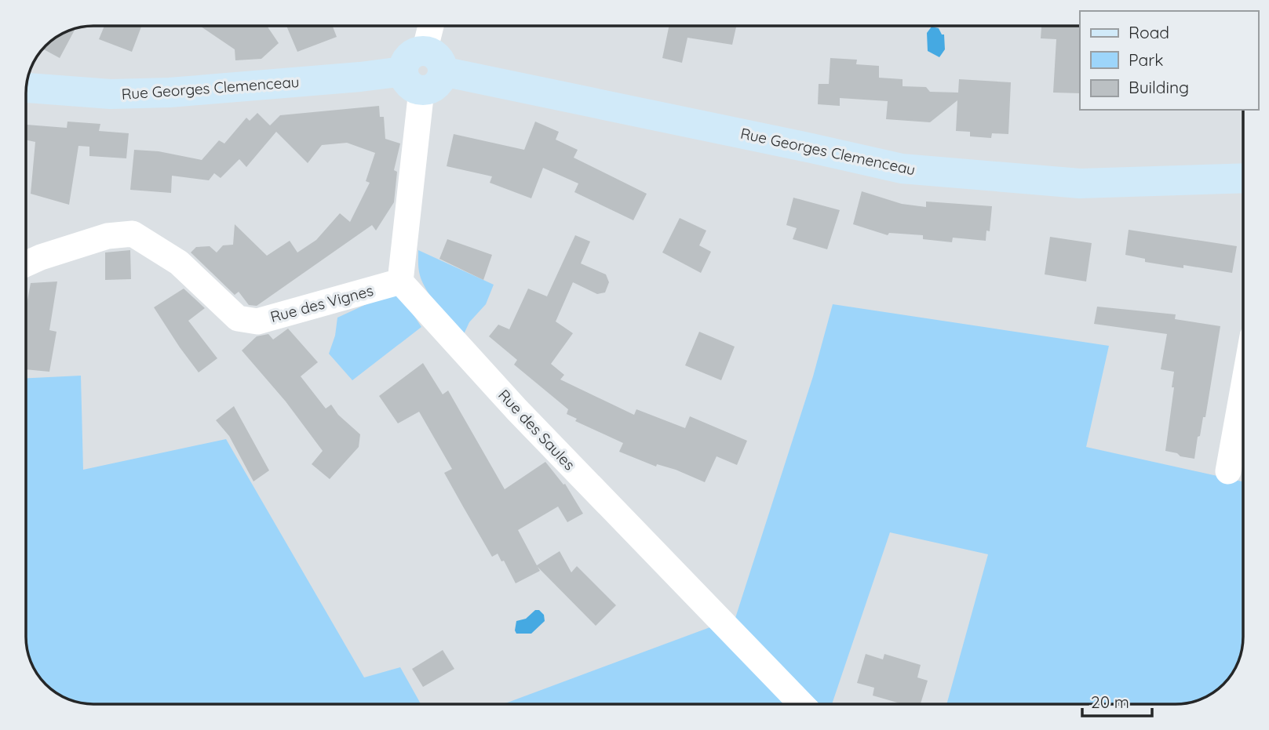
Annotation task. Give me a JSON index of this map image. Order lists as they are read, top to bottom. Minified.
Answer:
{"streets":{"street":["Rue Georges Clemenceau","Rue des Vignes","Rue des Saules"]},"crossings":[["Rue des Vignes","Rue des Saules"]],"legend":["Road","Park","Building"],"scale_bar":"20 m"}
